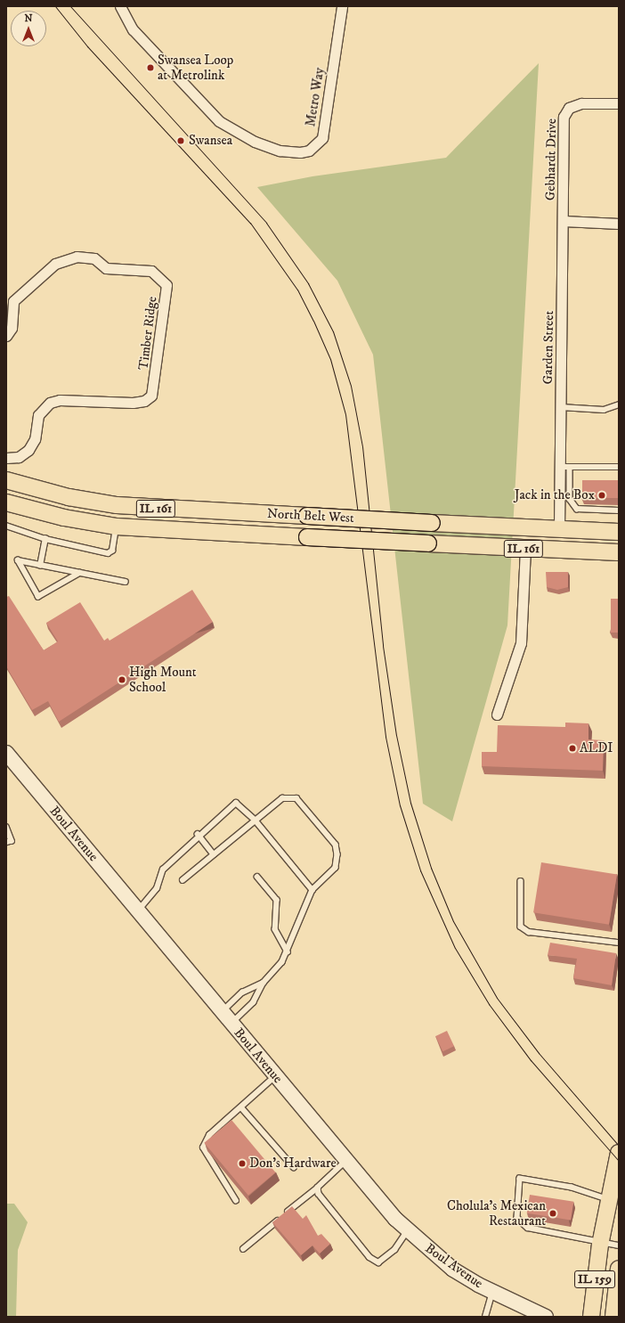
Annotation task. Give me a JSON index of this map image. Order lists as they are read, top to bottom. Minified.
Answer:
{"streets":{"main road":["IL 161","North Belt West","IL 159"],"street":["Metro Way","Gebhardt Drive","Timber Ridge","Garden Street","Boul Avenue"]},"crossings":[["Gebhardt Drive","Garden Street"],["Garden Street","North Belt West"]],"places":["Swansea Loop at Metrolink","Swansea","Jack in the Box","High Mount School","ALDI","Don's Hardware","Cholula's Mexican Restaurant"],"north":"top"}
